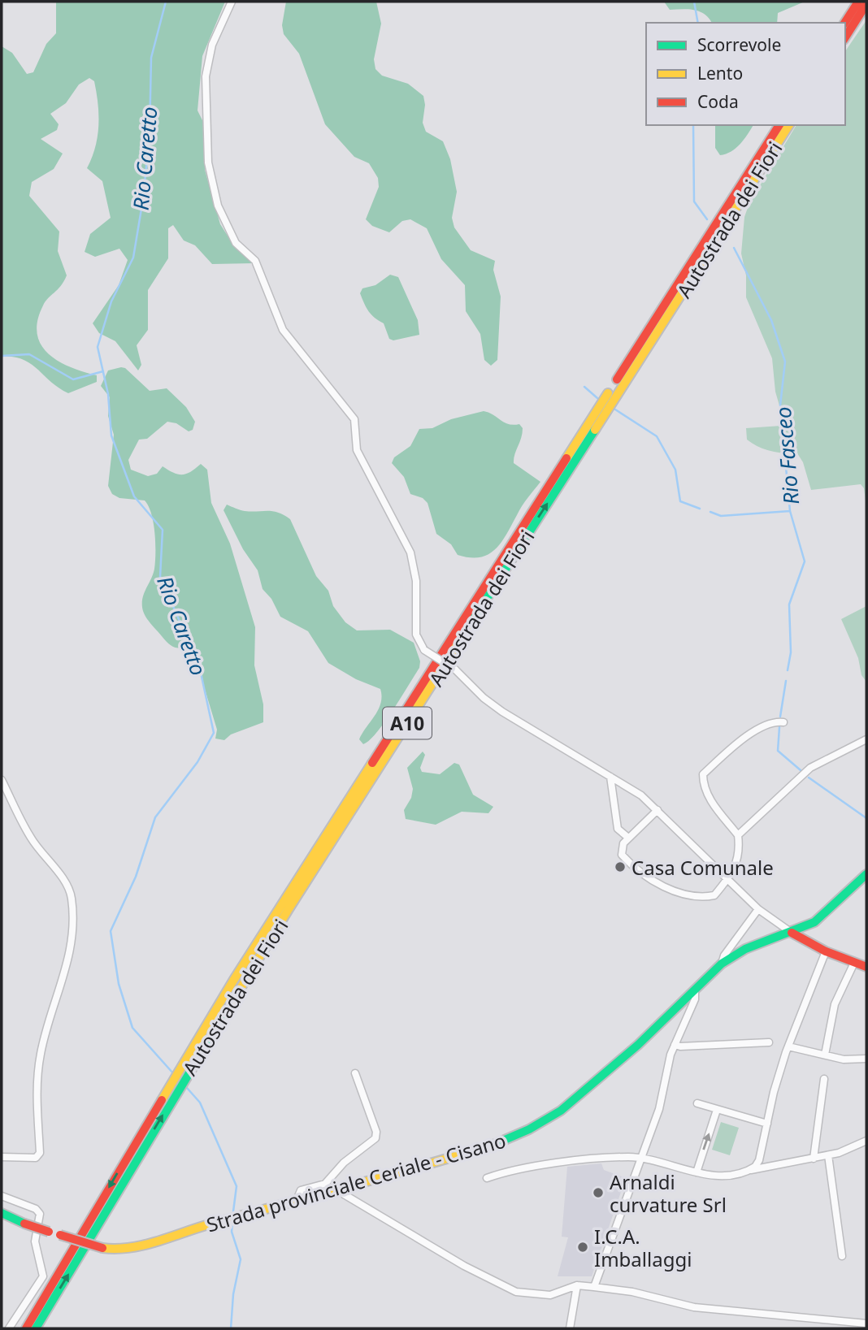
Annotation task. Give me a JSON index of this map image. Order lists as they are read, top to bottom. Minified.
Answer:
{"streets":{"main road":["Autostrada dei Fiori","A10","Strada provinciale Ceriale - Cisano"]},"water":["Rio Caretto","Rio Fasceo"],"places":["Casa Comunale","Arnaldi curvature Srl","I.C.A. Imballaggi"],"legend":["Scorrevole","Lento","Coda"]}
